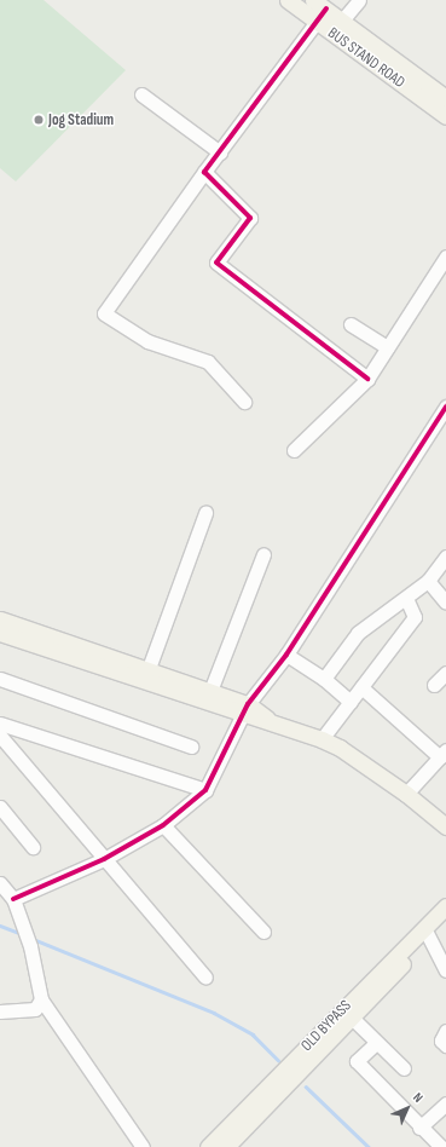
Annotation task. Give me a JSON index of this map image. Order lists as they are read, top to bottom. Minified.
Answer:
{"streets":{"main road":["BUS STAND ROAD","OLD BYPASS"]},"places":["Jog Stadium"],"north":"top right"}
